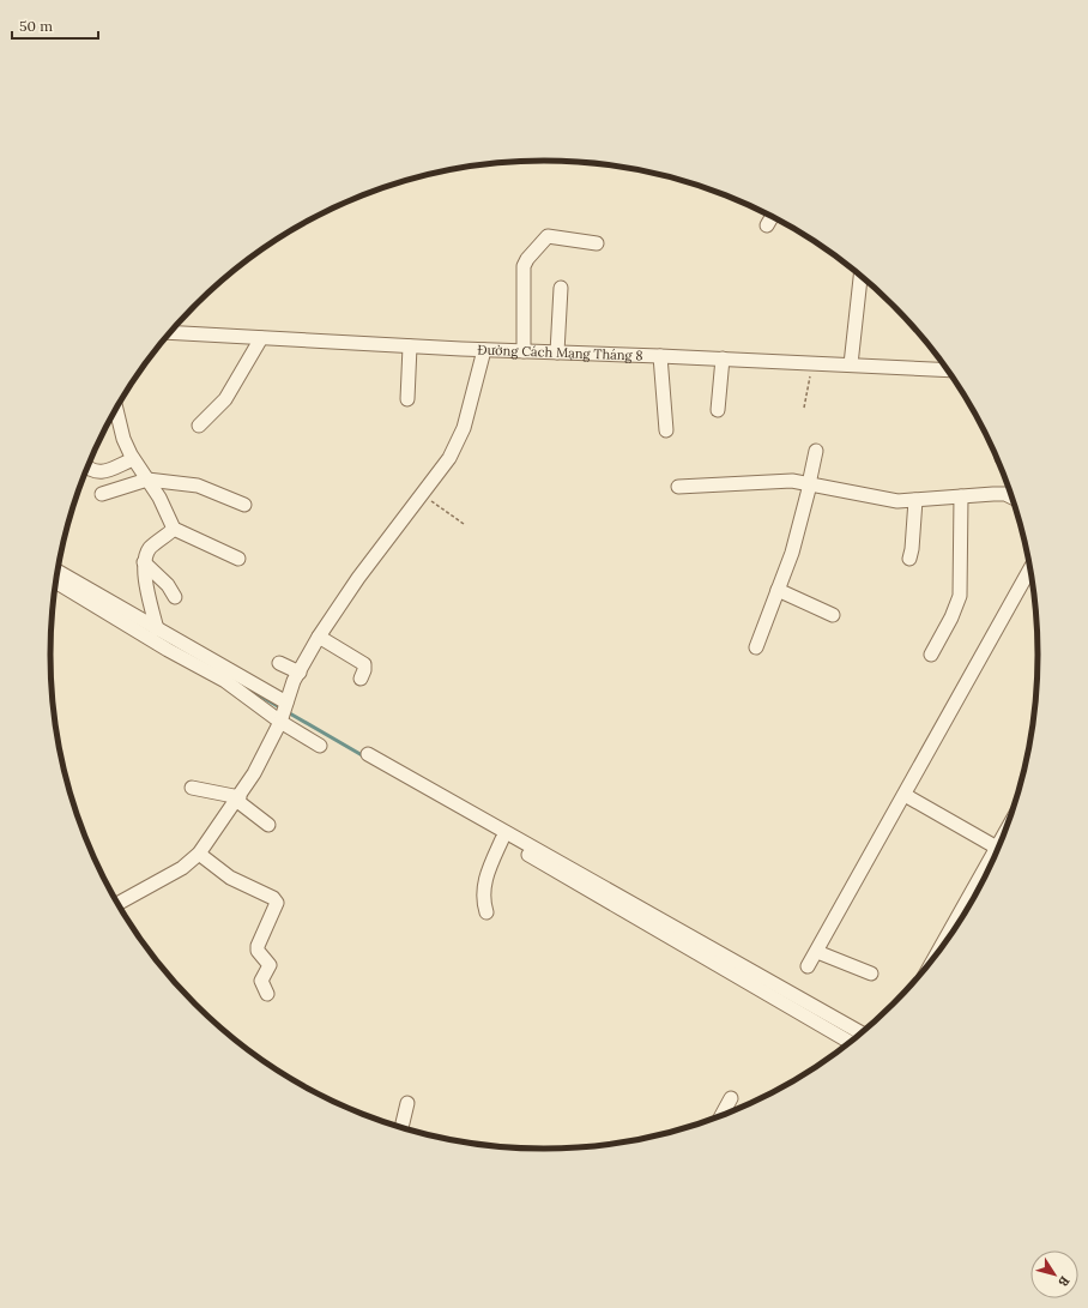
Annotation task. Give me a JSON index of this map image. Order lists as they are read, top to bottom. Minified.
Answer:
{"streets":{"street":["Đường Cách Mạng Tháng 8"]},"scale_bar":"50 m","north":"bottom right"}
